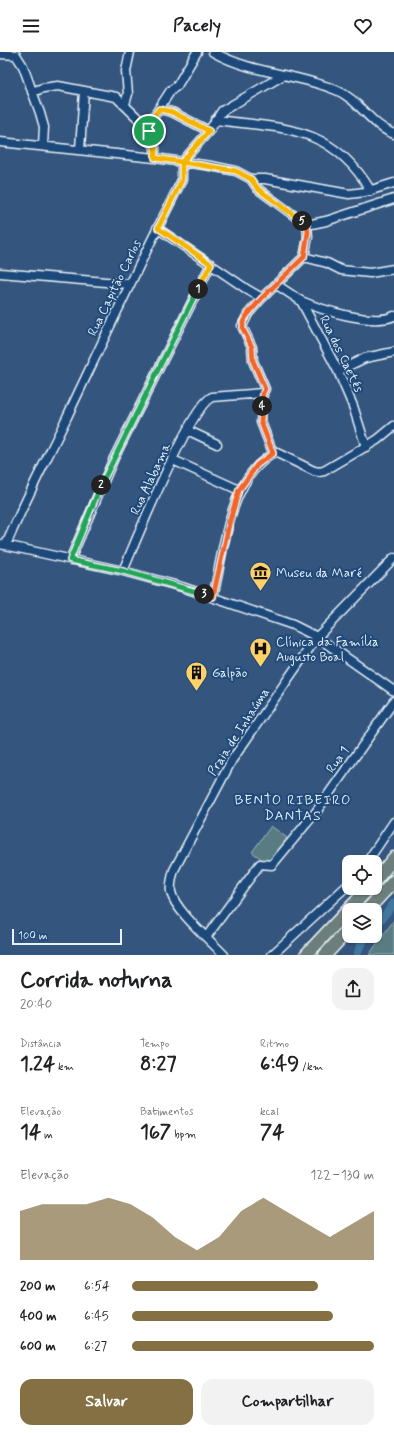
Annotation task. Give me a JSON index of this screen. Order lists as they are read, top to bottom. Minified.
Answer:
{"streets":{"street":["Rua Capitão Carlos","Rua dos Caetés","Rua Alabama","Praia de Inhaúma","Rua 1"]},"crossings":[["Praia de Inhaúma","Rua 1"]],"districts":["BENTO RIBEIRO DANTAS"],"places":{"museum":["Museu da Maré"],"hospital":["Clínica da Família Augusto Boal"],"building":["Galpão"]},"scale_bar":"100 m","page":{"header":"Pacely","pins":["5","1","4","2","3"],"scale":"100 m","heading":["Corrida noturna","20:40"],"stats":[["Distância","1.24 km"],["Tempo","8:27"],["Ritmo","6:49 /km"],["Elevação","14 m"],["Batimentos","167 bpm"],["kcal","74"]],"chart":["Elevação","122–130 m"],"list":[{"name":"200 m","note":"6:54"},{"name":"400 m","note":"6:45"},{"name":"600 m","note":"6:27"}],"buttons":["Salvar","Compartilhar"]}}
